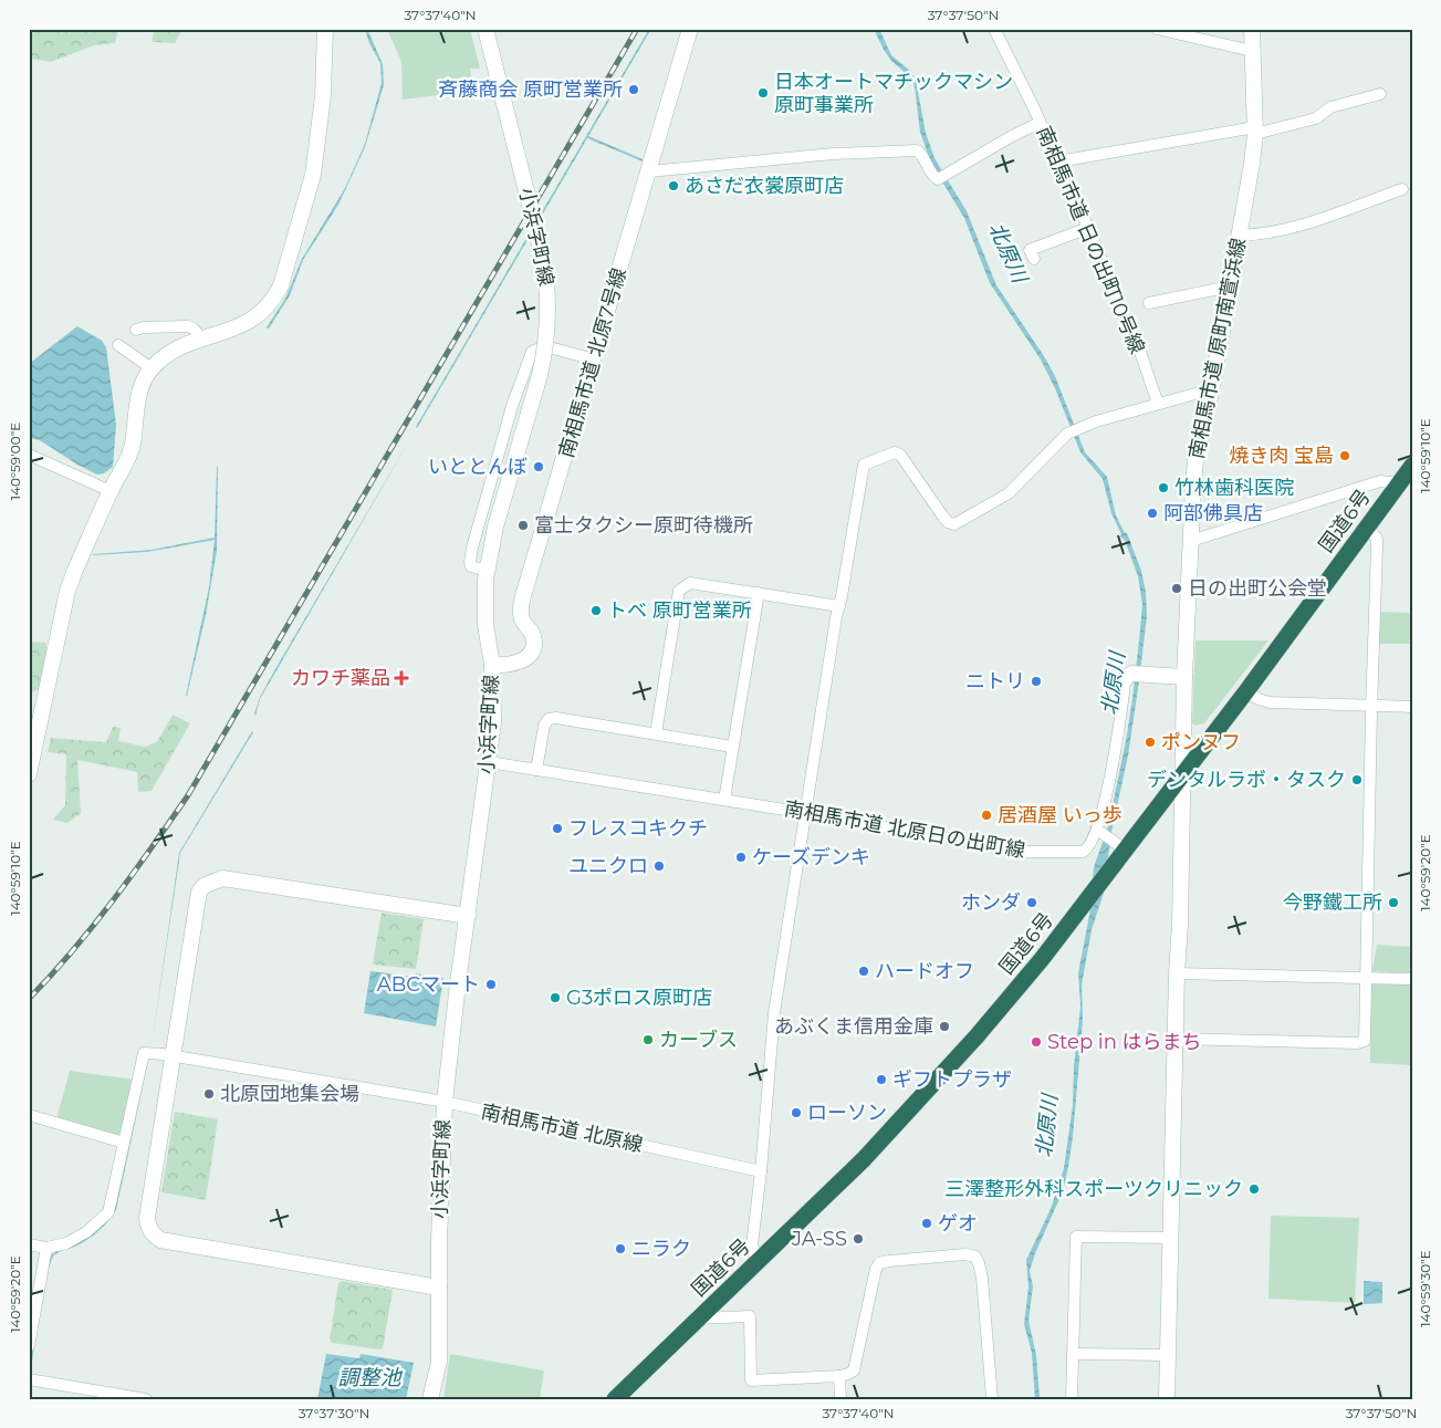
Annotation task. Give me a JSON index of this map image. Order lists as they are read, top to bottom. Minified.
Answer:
{"streets":{"highway":["国道6号"],"street":["小浜字町線","南相馬市道 日の出町10号線","南相馬市道 原町南萱浜線","南相馬市道 北原7号線","南相馬市道 北原日の出町線","南相馬市道 北原線"]},"crossings":[["小浜字町線","南相馬市道 北原7号線"],["小浜字町線","南相馬市道 北原日の出町線"],["小浜字町線","南相馬市道 北原線"],["南相馬市道 原町南萱浜線","国道6号"],["南相馬市道 原町南萱浜線","南相馬市道 北原日の出町線"]],"water":["北原川","調整池"],"places":{"other":["斉藤商会 原町営業所","日本オートマチックマシン 原町事業所","あさだ衣裳原町店","焼き肉 宝島","いととんぼ","竹林歯科医院","阿部佛具店","富士タクシー原町待機所","日の出町公会堂","トベ 原町営業所","ニトリ","ポンヌフ","デンタルラボ・タスク","居酒屋 いっ歩","フレスコキクチ","ケーズデンキ","ユニクロ","ホンダ","今野鐵工所","ハードオフ","ABCマート","G3ポロス原町店","あぶくま信用金庫","カーブス","Step in はらまち","ギフトプラザ","北原団地集会場","ローソン","三澤整形外科スポーツクリニック","ゲオ","JA-SS","ニラク"],"health":["カワチ薬品"]},"coordinates":["37°37'40\"N","37°37'50\"N","140°59'10\"E","140°59'00\"E","140°59'20\"E","140°59'30\"E","37°37'30\"N"]}
